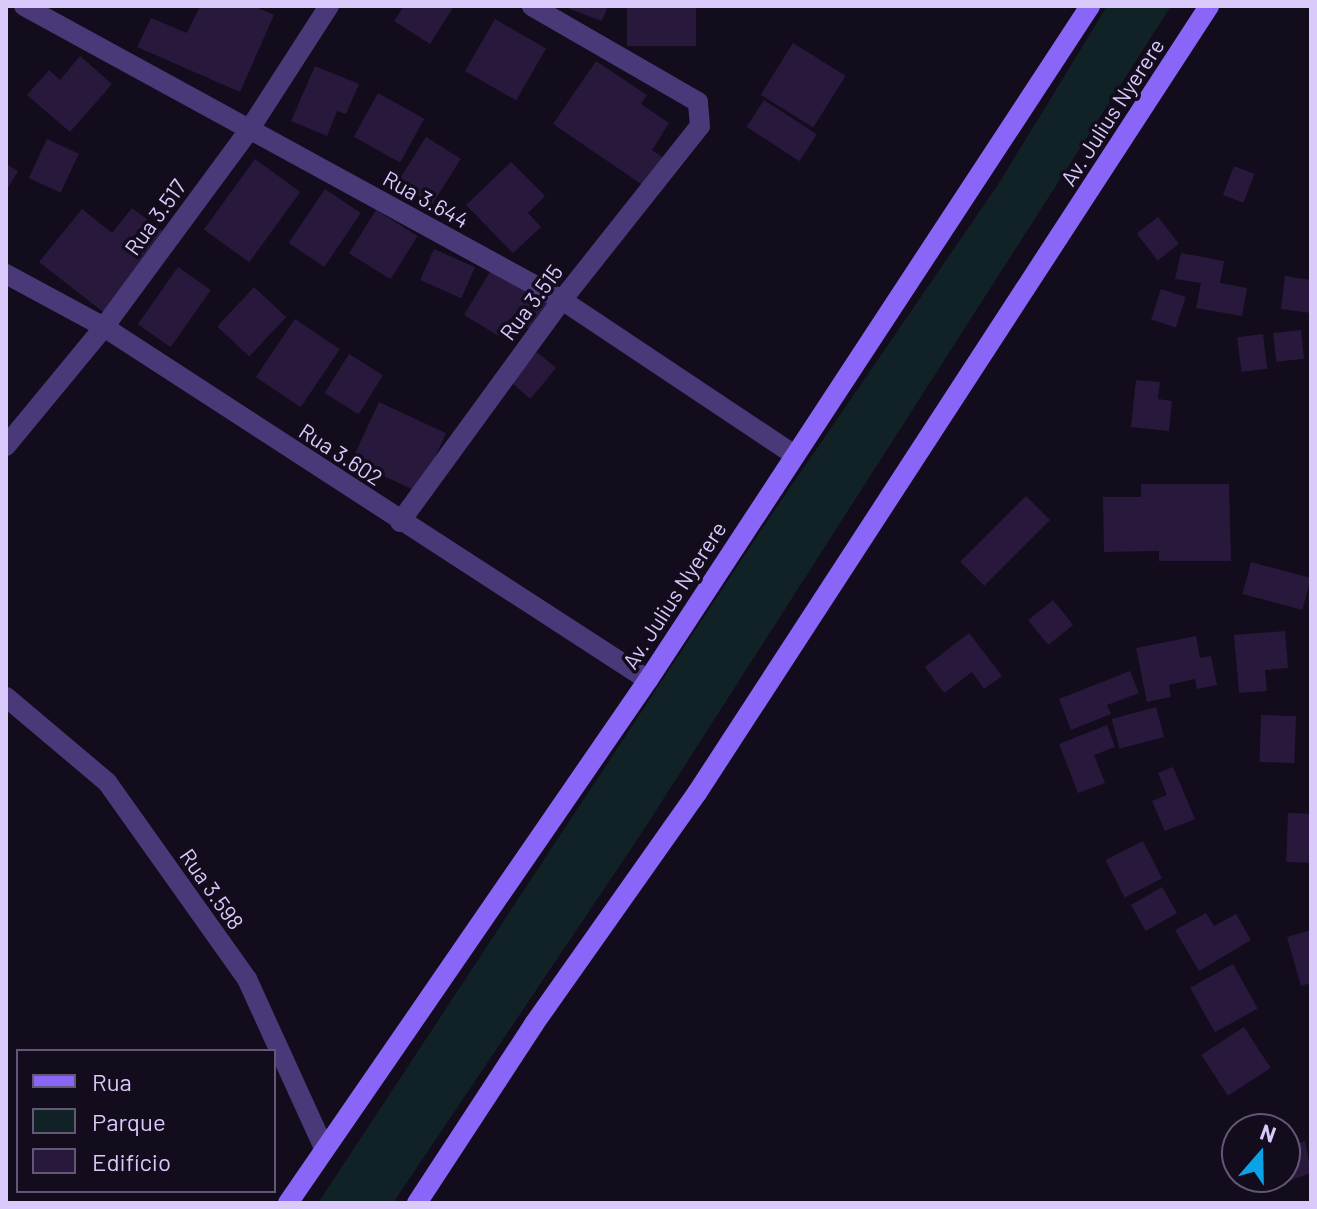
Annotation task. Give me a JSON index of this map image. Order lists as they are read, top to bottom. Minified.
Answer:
{"streets":{"main road":["Av. Julius Nyerere"],"street":["Rua 3.644","Rua 3.517","Rua 3.515","Rua 3.602","Rua 3.598"]},"crossings":[["Av. Julius Nyerere","Rua 3.644"],["Av. Julius Nyerere","Rua 3.602"],["Av. Julius Nyerere","Rua 3.598"],["Rua 3.644","Rua 3.517"],["Rua 3.644","Rua 3.515"],["Rua 3.517","Rua 3.602"],["Rua 3.515","Rua 3.602"]],"legend":["Rua","Parque","Edifício"],"north":"top"}
